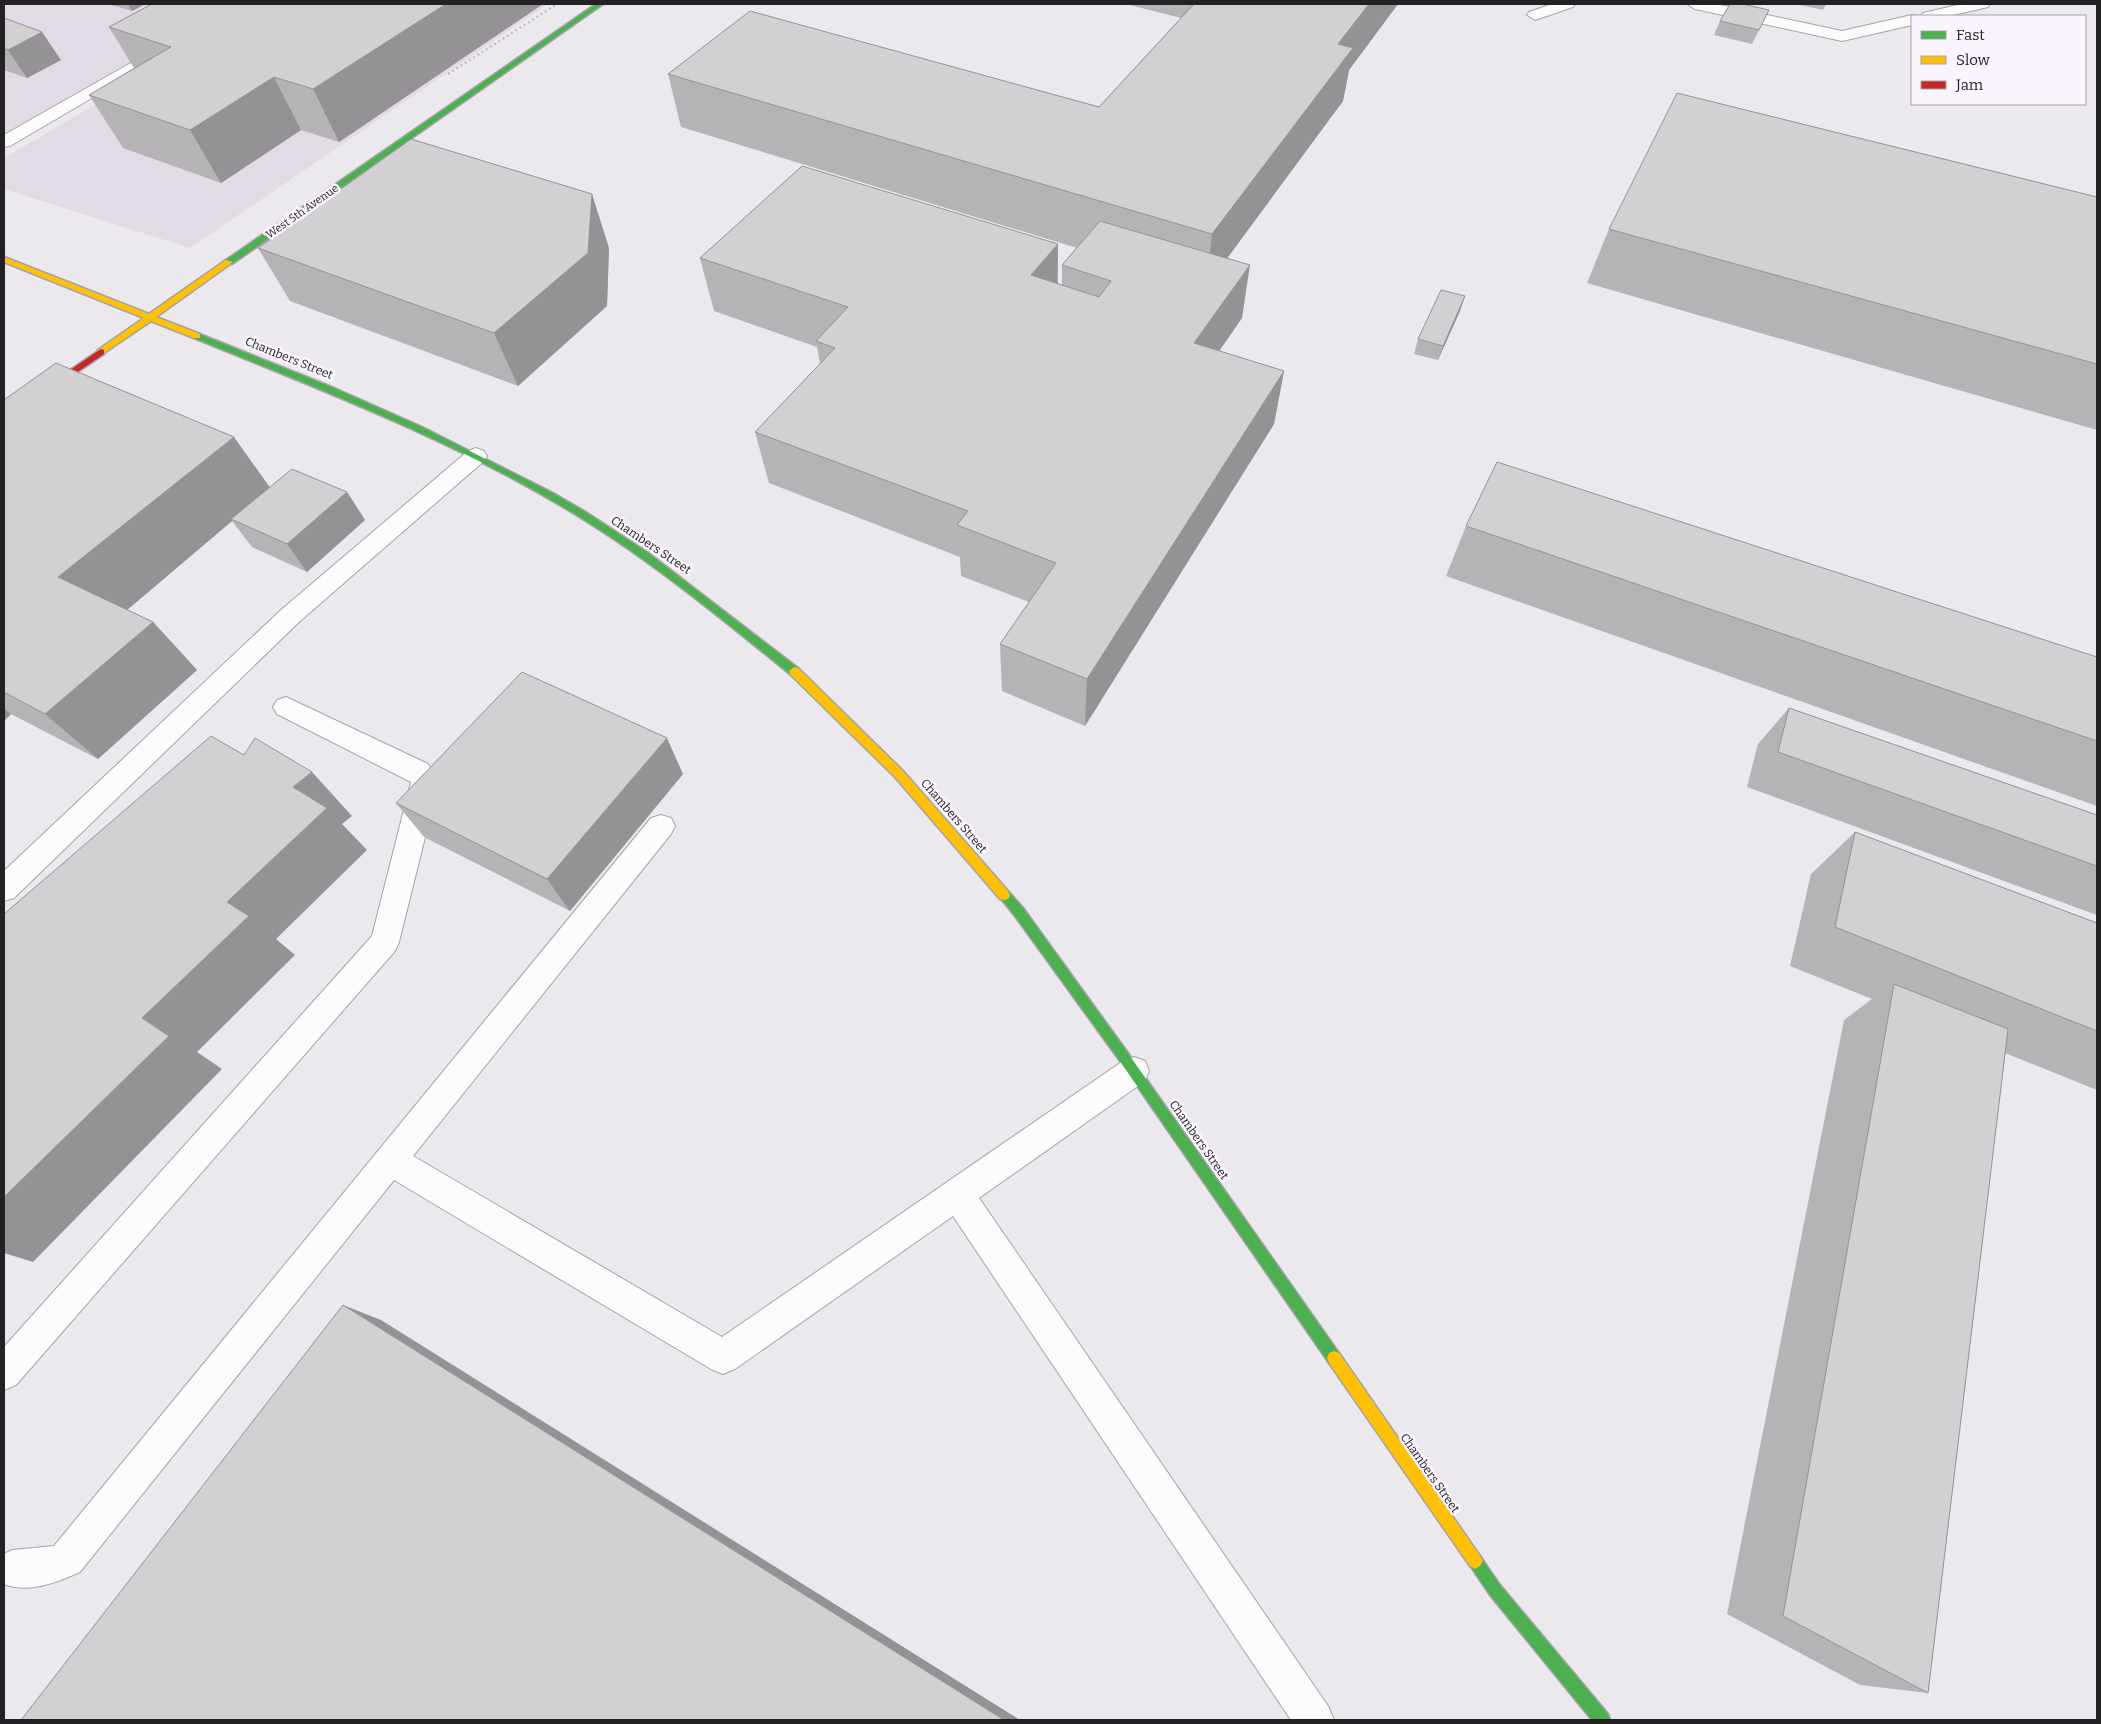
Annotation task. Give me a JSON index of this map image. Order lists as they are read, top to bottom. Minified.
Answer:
{"streets":{"main road":["West 5th Avenue","Chambers Street"]},"crossings":[["West 5th Avenue","Chambers Street"]],"legend":["Fast","Slow","Jam"]}
